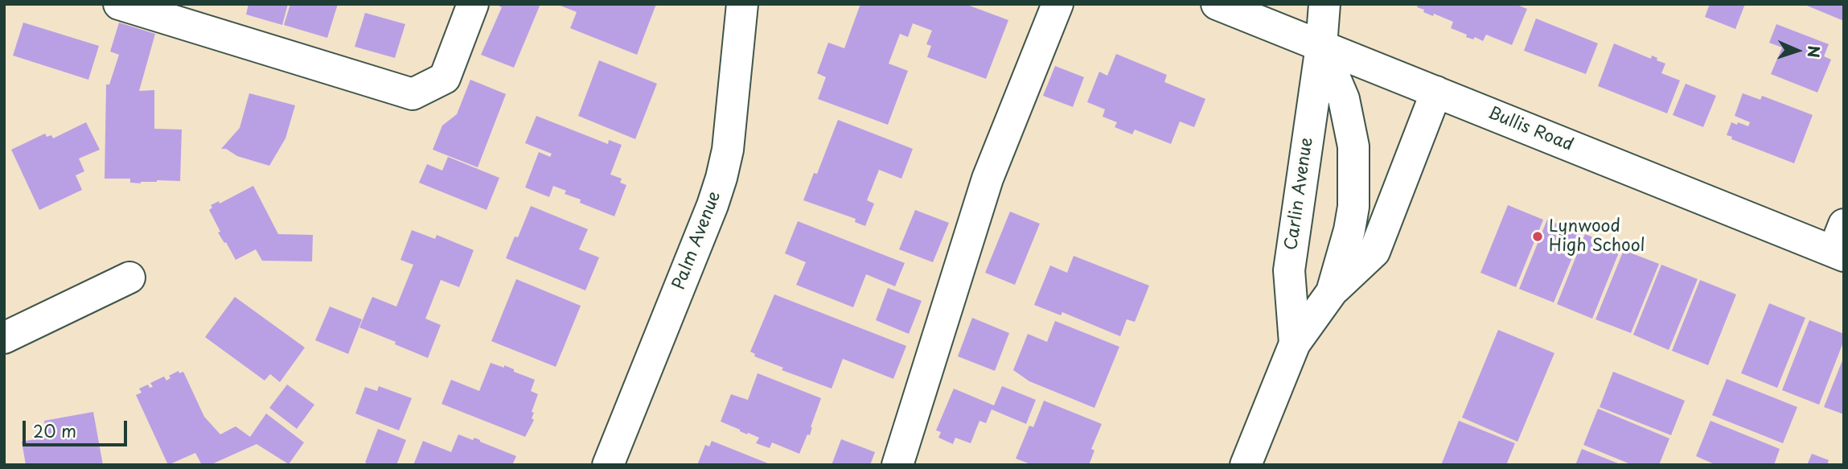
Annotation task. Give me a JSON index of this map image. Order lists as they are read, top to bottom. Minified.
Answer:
{"streets":{"street":["Bullis Road","Carlin Avenue","Palm Avenue"]},"crossings":[["Bullis Road","Carlin Avenue"]],"places":["Lynwood High School"],"scale_bar":"20 m","north":"right"}
